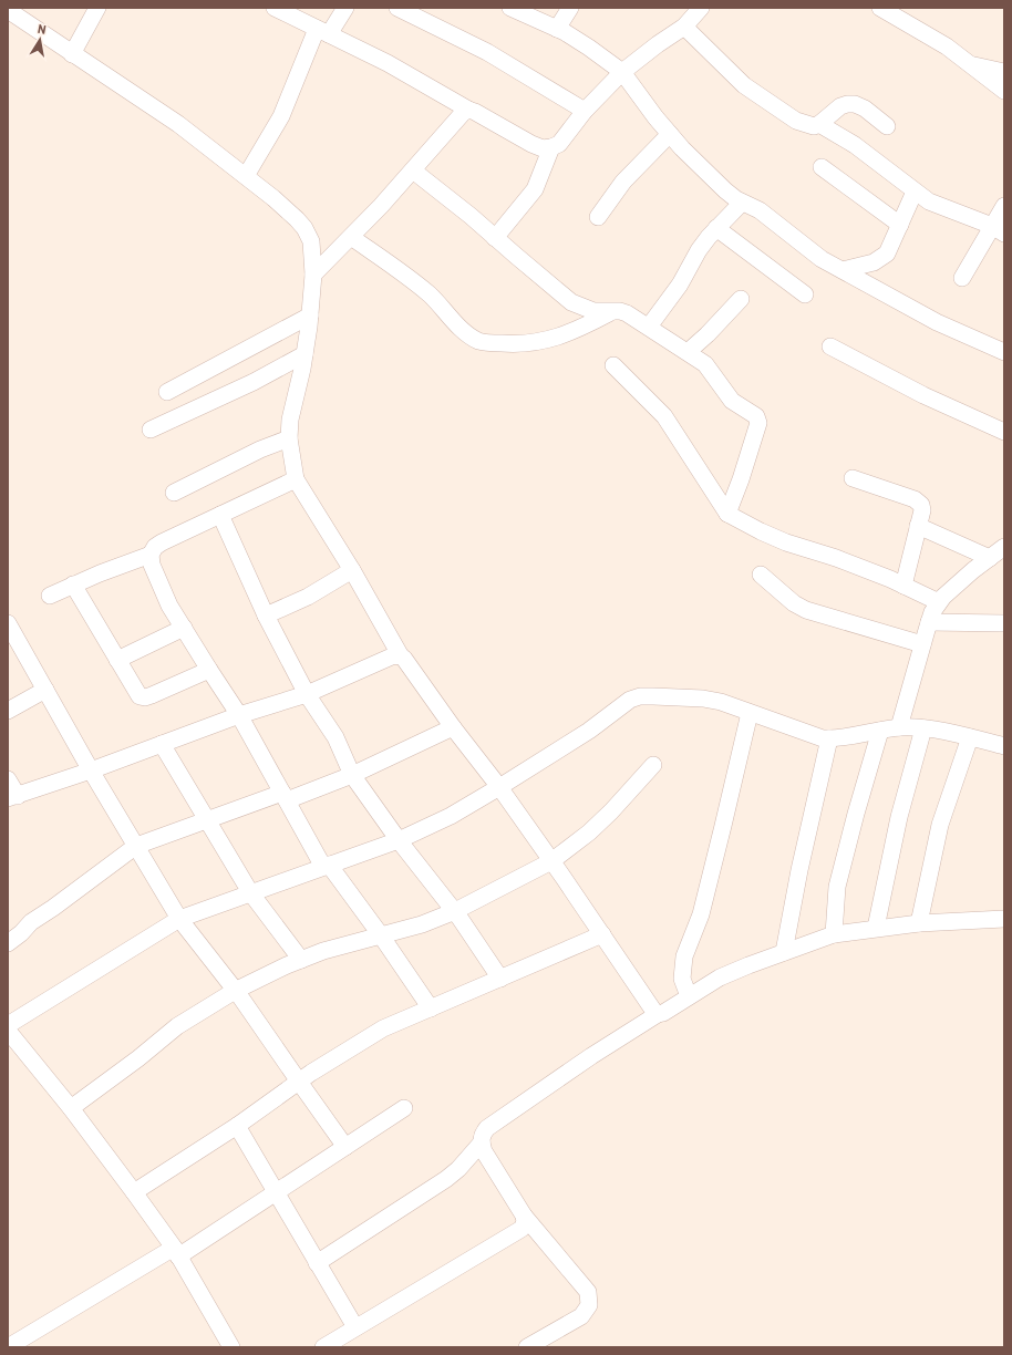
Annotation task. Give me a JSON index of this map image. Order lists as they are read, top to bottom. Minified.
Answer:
{"north":"top"}
